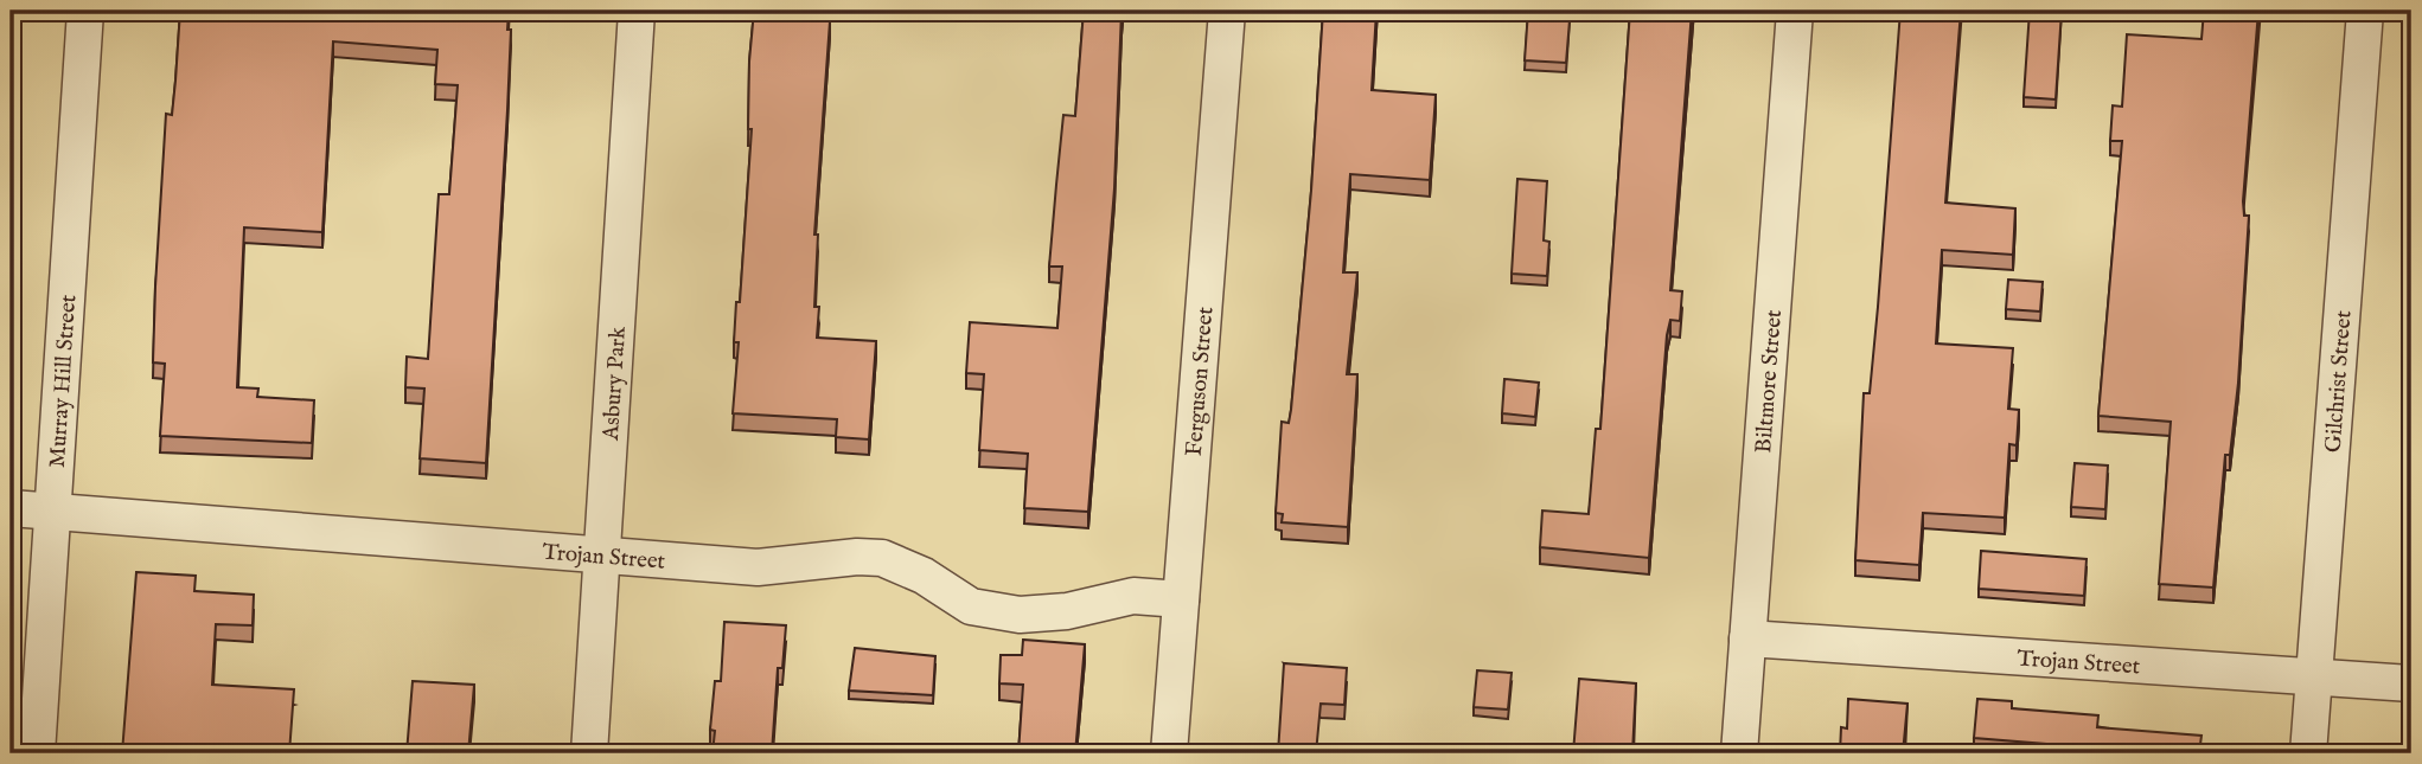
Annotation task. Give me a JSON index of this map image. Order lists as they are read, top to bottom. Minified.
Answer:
{"streets":{"street":["Murray Hill Street","Asbury Park","Ferguson Street","Biltmore Street","Gilchrist Street","Trojan Street"]},"crossings":[["Murray Hill Street","Trojan Street"],["Asbury Park","Trojan Street"],["Ferguson Street","Trojan Street"],["Biltmore Street","Trojan Street"],["Gilchrist Street","Trojan Street"]]}
